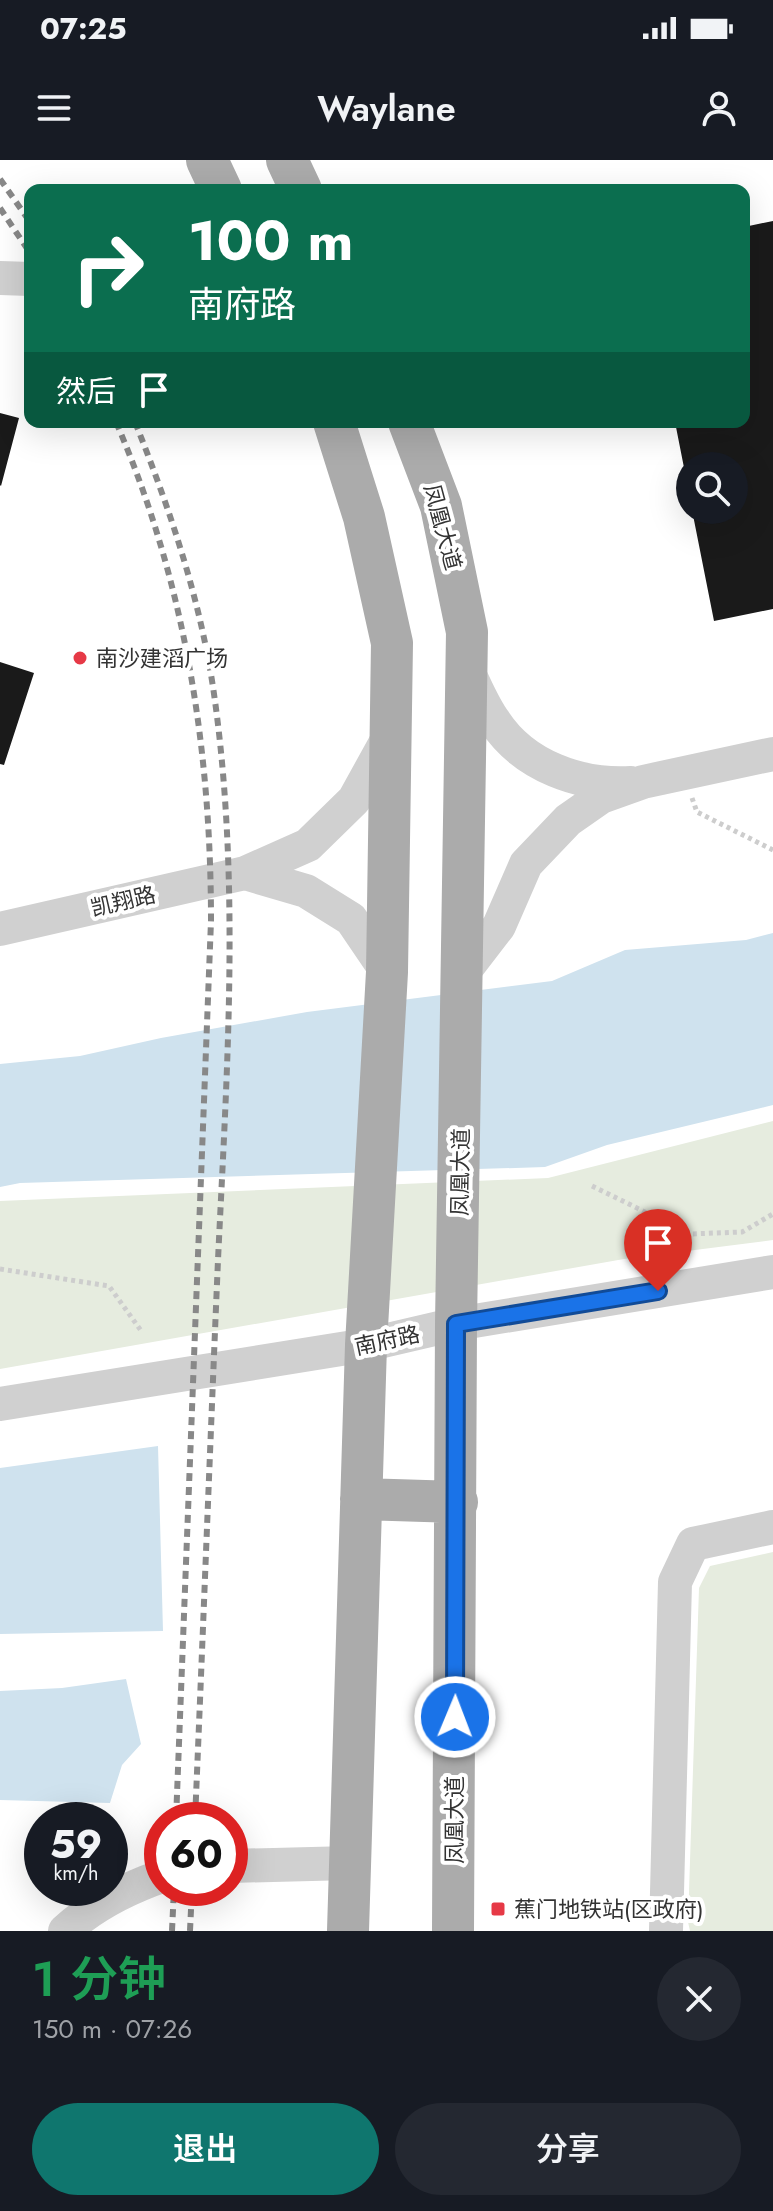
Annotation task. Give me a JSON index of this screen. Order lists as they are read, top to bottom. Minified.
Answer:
{"streets":{"main road":["凤凰大道"],"street":["凯翔路","南府路"]},"crossings":[["凤凰大道","南府路"]],"places":{"other":["南沙建滔广场"],"transit":["蕉门地铁站(区政府)"]},"page":{"status":"07:25","header":"Waylane","turn":["100 m","南府路"],"then":"然后","speed":"59 km/h","limit":"60","heading":["1 分钟","150 m · 07:26"],"buttons":["退出","分享"]}}
